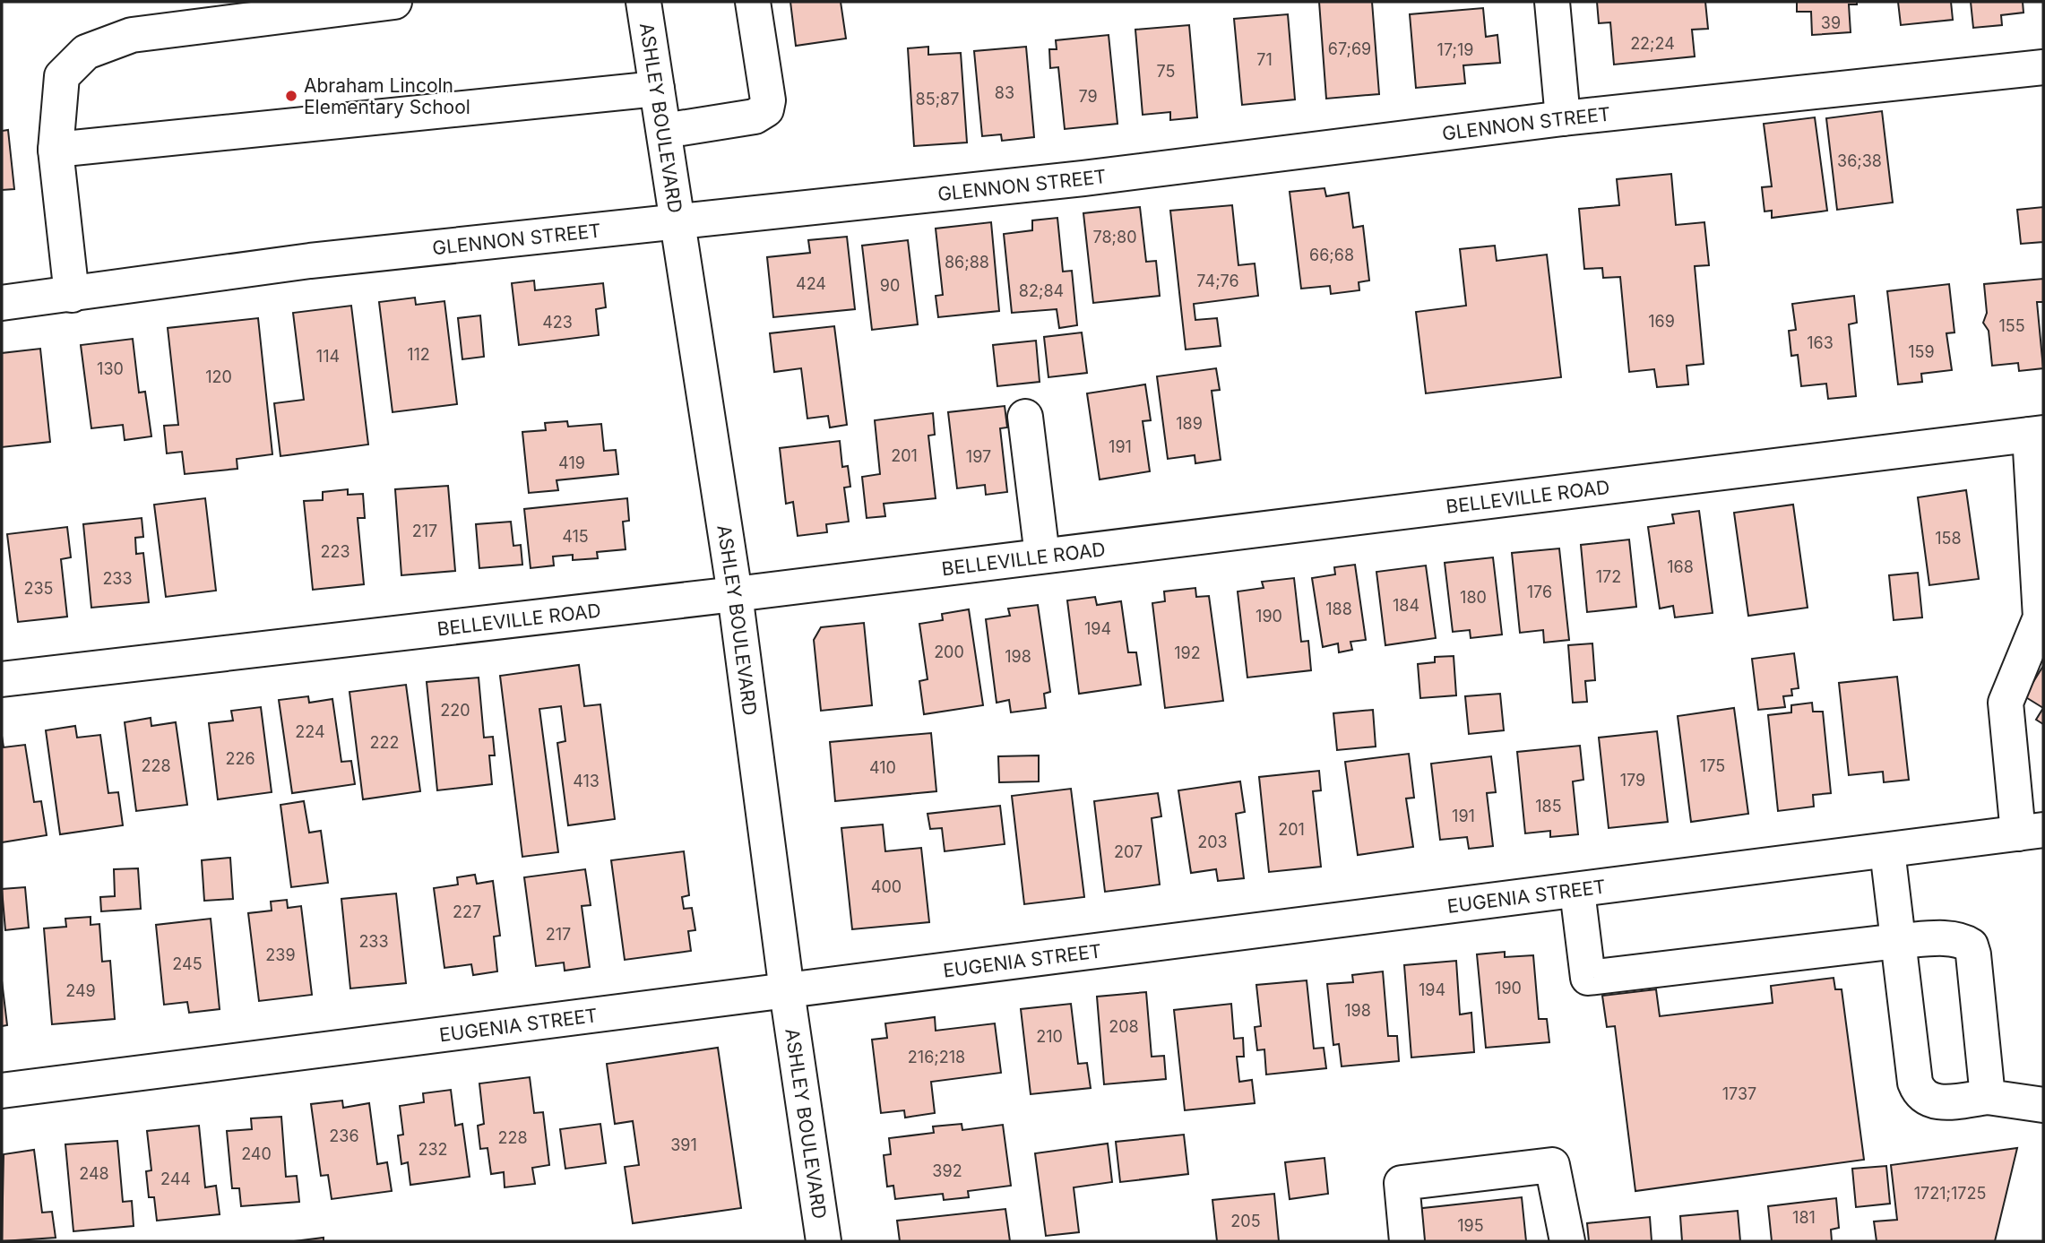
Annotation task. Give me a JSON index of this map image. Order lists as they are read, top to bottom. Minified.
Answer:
{"streets":{"street":["ASHLEY BOULEVARD","GLENNON STREET","BELLEVILLE ROAD","EUGENIA STREET"]},"crossings":[["ASHLEY BOULEVARD","GLENNON STREET"],["ASHLEY BOULEVARD","BELLEVILLE ROAD"],["ASHLEY BOULEVARD","EUGENIA STREET"]],"places":["Abraham Lincoln Elementary School"],"house_numbers":["39","22;24","67;69","17;19","71","75","83","79","85;87","36;38","78;80","66;68","86;88","74;76","424","90","82;84","169","423","155","163","159","112","114","130","120","189","191","201","197","419","217","415","158","223","168","172","233","235","176","180","184","188","190","194","200","192","198","220","224","222","226","228","175","410","179","413","185","191","201","203","207","400","227","217","233","239","245","190","194","249","198","208","210","216;218","1737","236","228","391","232","240","392","248","244","1721;1725","181","205","195"]}
